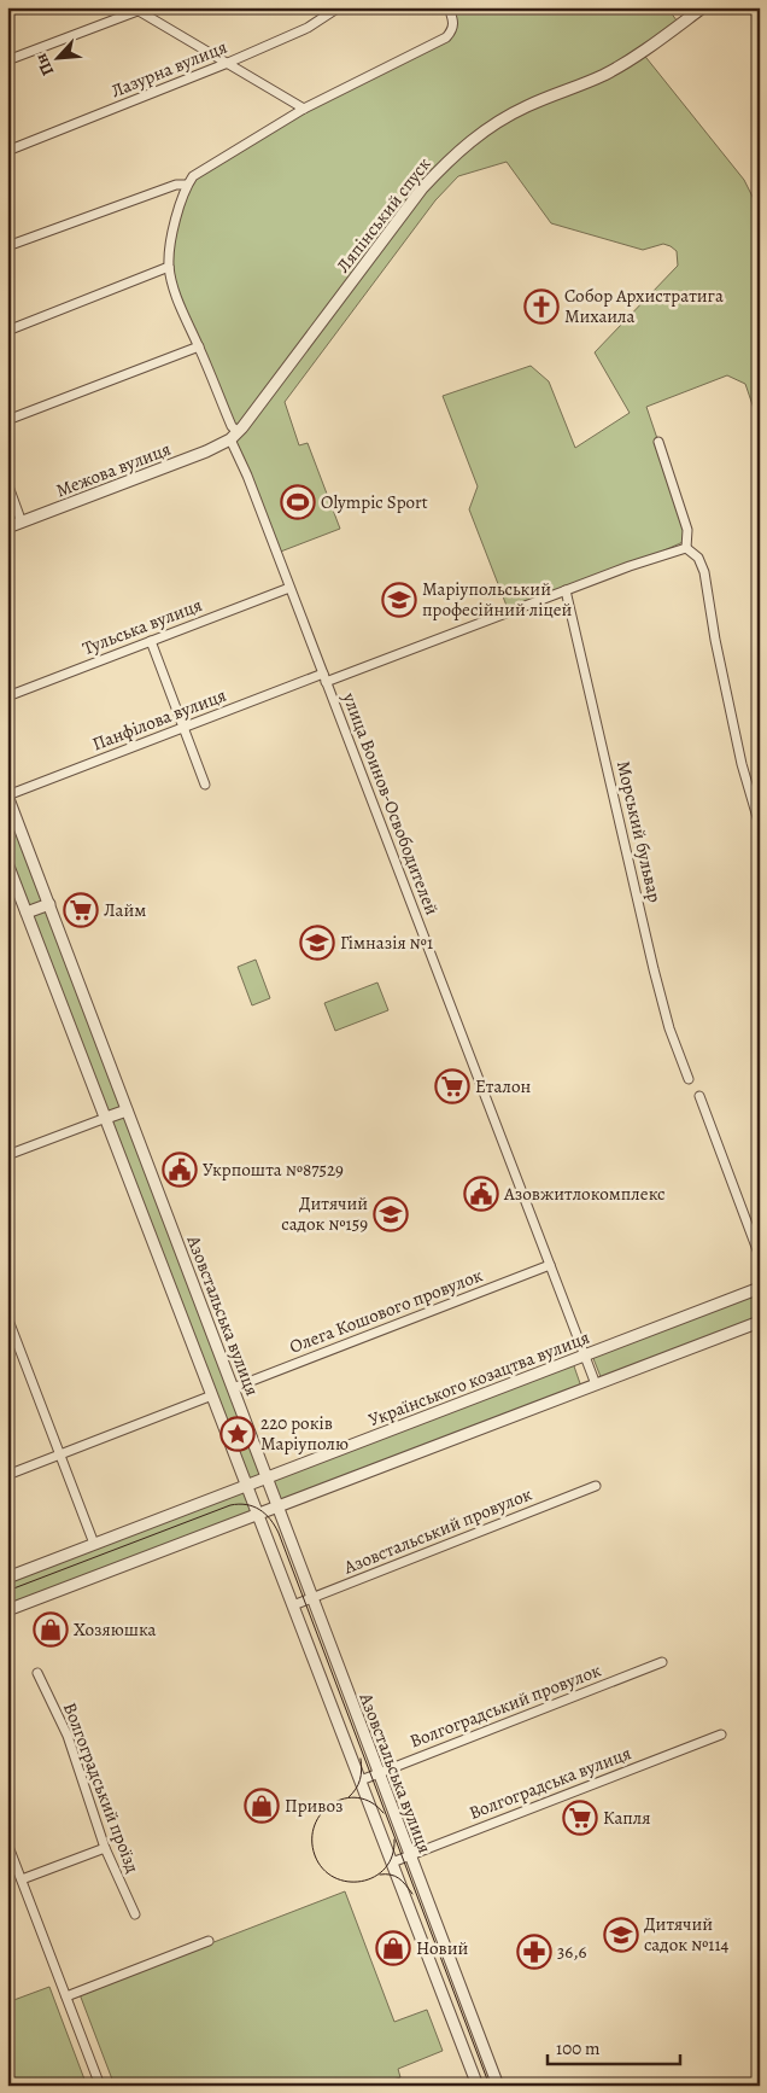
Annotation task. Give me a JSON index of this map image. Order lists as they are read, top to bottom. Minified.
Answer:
{"streets":{"street":["Лазурна вулиця","Ляпінський спуск","Межова вулиця","Тульська вулиця","Панфілова вулиця","улица Воинов-Освободителей","Морський бульвар","Олега Кошового провулок","Азовстальська вулиця","Українського козацтва вулиця","Азовстальський провулок","Волгоградський провулок","Волгоградська вулиця","Волгоградський проїзд"]},"crossings":[["Ляпінський спуск","Межова вулиця"],["Ляпінський спуск","улица Воинов-Освободителей"],["Межова вулиця","улица Воинов-Освободителей"],["Тульська вулиця","улица Воинов-Освободителей"],["Панфілова вулиця","улица Воинов-Освободителей"],["Панфілова вулиця","Морський бульвар"],["Панфілова вулиця","Азовстальська вулиця"],["улица Воинов-Освободителей","Олега Кошового провулок"],["улица Воинов-Освободителей","Українського козацтва вулиця"],["Олега Кошового провулок","Азовстальська вулиця"],["Азовстальська вулиця","Українського козацтва вулиця"],["Азовстальська вулиця","Азовстальський провулок"],["Азовстальська вулиця","Волгоградський провулок"],["Азовстальська вулиця","Волгоградська вулиця"]],"places":{"church":["Собор Архистратига Михаила"],"sports":["Olympic Sport"],"school or university":["Маріупольський професійний ліцей","Гімназія №1","Дитячий садок №159","Дитячий садок №114"],"supermarket":["Лайм","Еталон","Капля"],"public building":["Укрпошта №87529","Азовжитлокомплекс"],"place":["220 років Маріуполю"],"shop":["Хозяюшка","Привоз","Новий"],"pharmacy":["36,6"]},"scale_bar":"100 m","north":"bottom left"}
